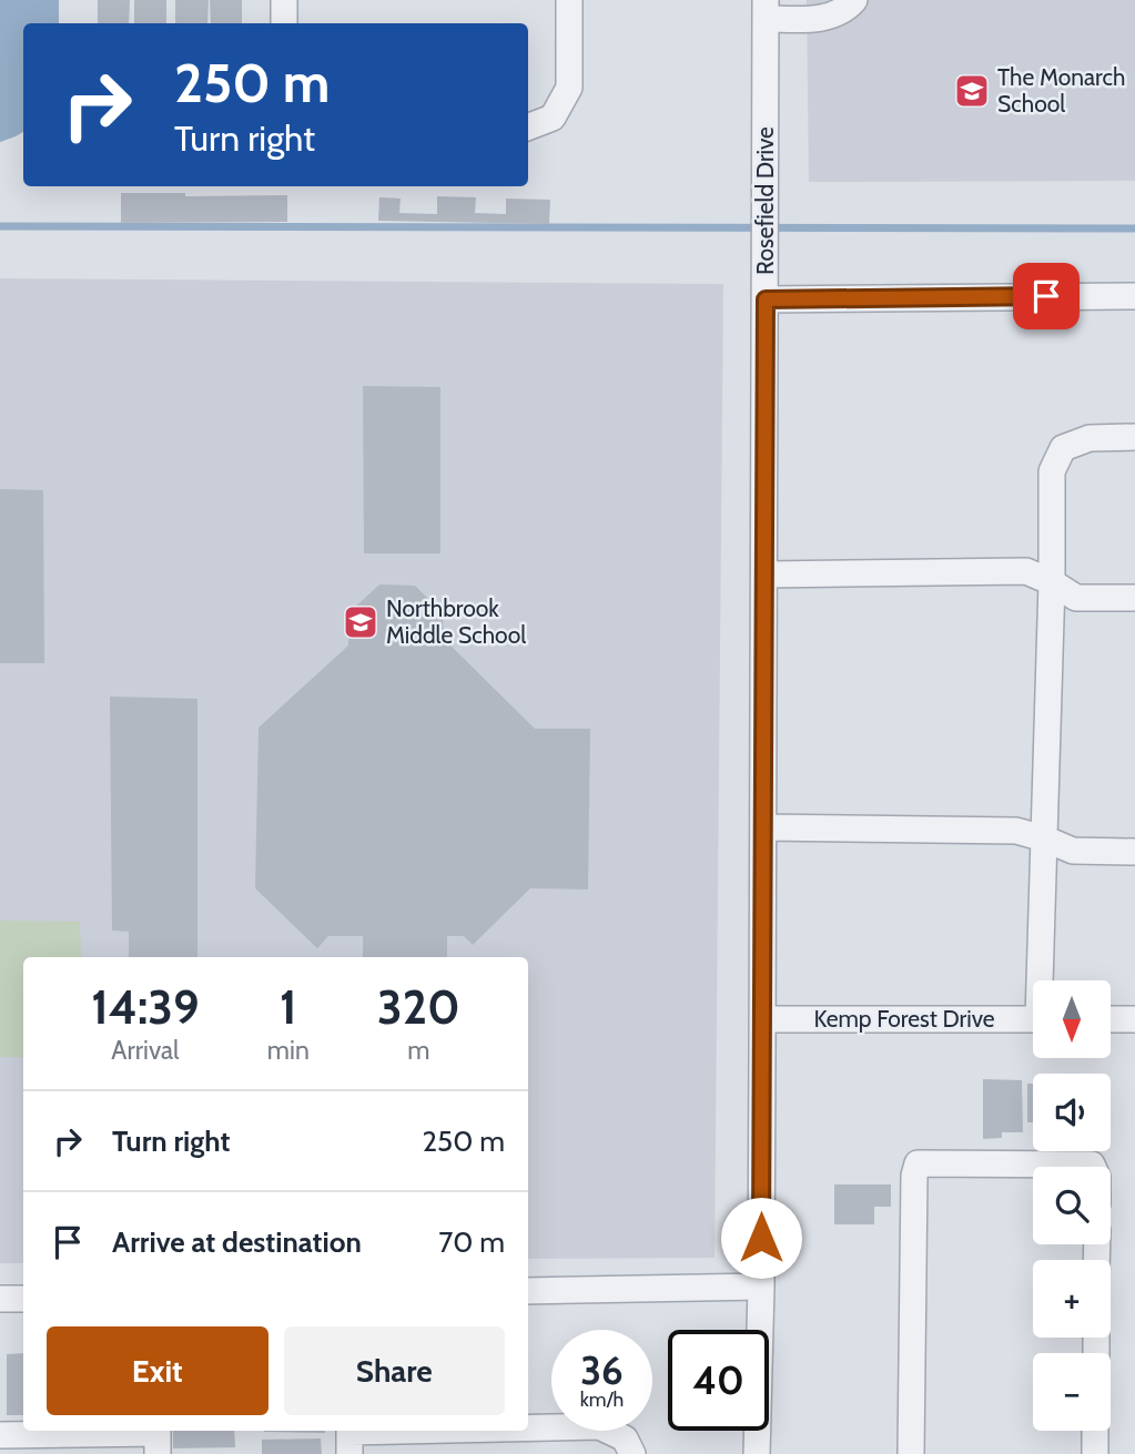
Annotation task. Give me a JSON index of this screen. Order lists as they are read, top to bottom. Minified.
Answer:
{"streets":{"street":["Rosefield Drive","Kemp Forest Drive"]},"crossings":[["Rosefield Drive","Kemp Forest Drive"]],"places":{"school or university":["The Monarch School","Northbrook Middle School"]},"north":"bottom","page":{"turn":["250 m","Turn right"],"eta":["14:39","Arrival","1","min","320","m"],"map_buttons":["+","−"],"list":[{"name":"Turn right","value":"250 m"},{"name":"Arrive at destination","value":"70 m"}],"buttons":["Exit","Share"],"speed":"36 km/h","limit":"40"}}
